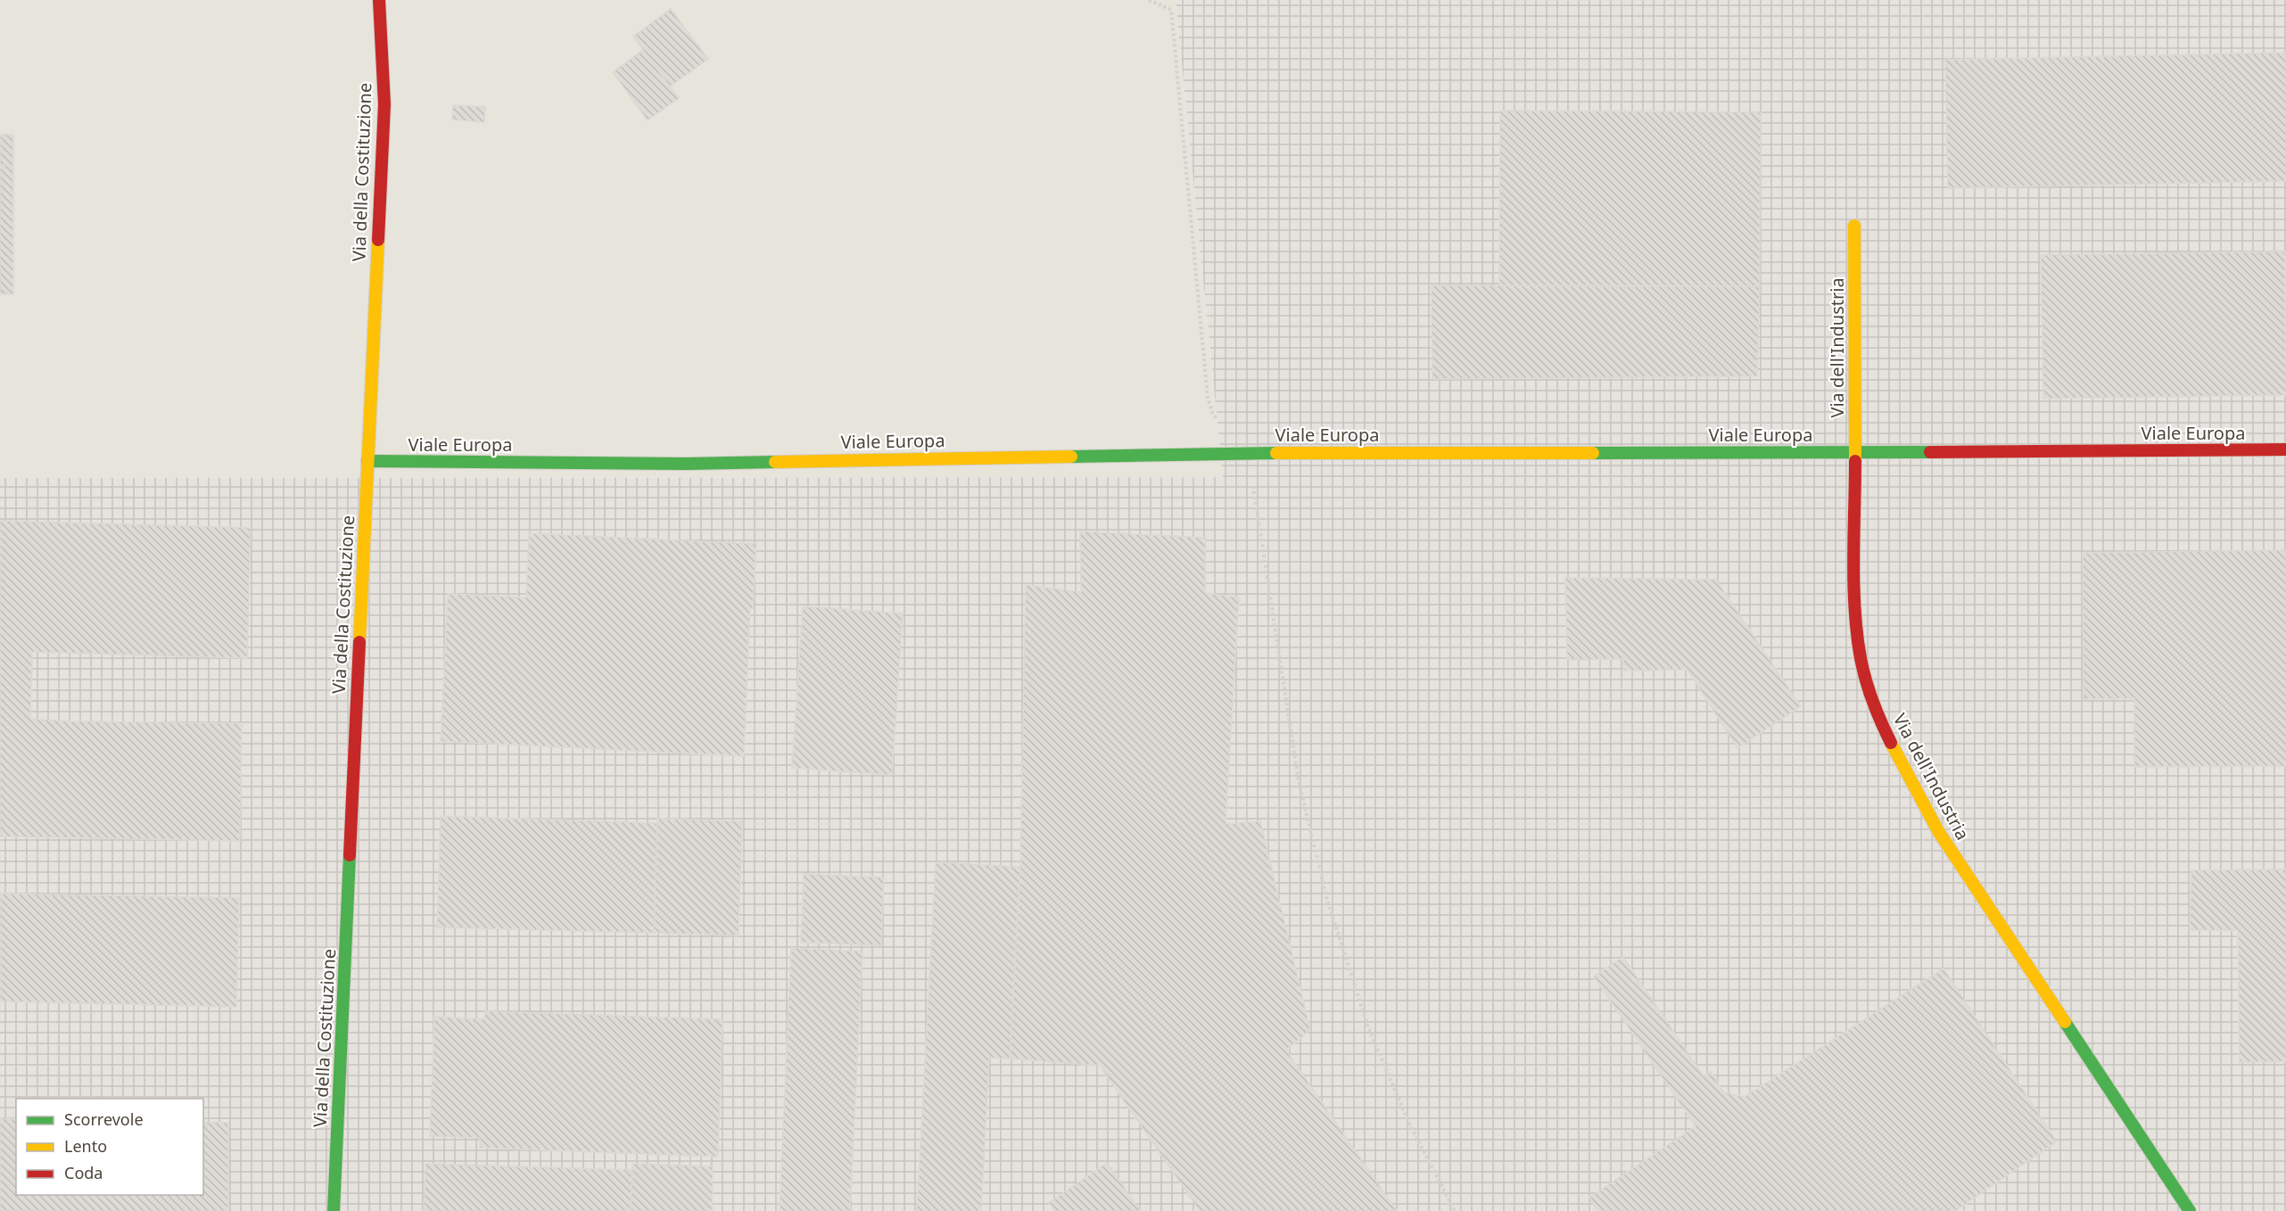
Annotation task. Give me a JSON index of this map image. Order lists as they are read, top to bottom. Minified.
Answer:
{"streets":{"street":["Via della Costituzione","Via dell'Industria","Viale Europa"]},"crossings":[["Via della Costituzione","Viale Europa"],["Via dell'Industria","Viale Europa"]],"legend":["Scorrevole","Lento","Coda"]}
